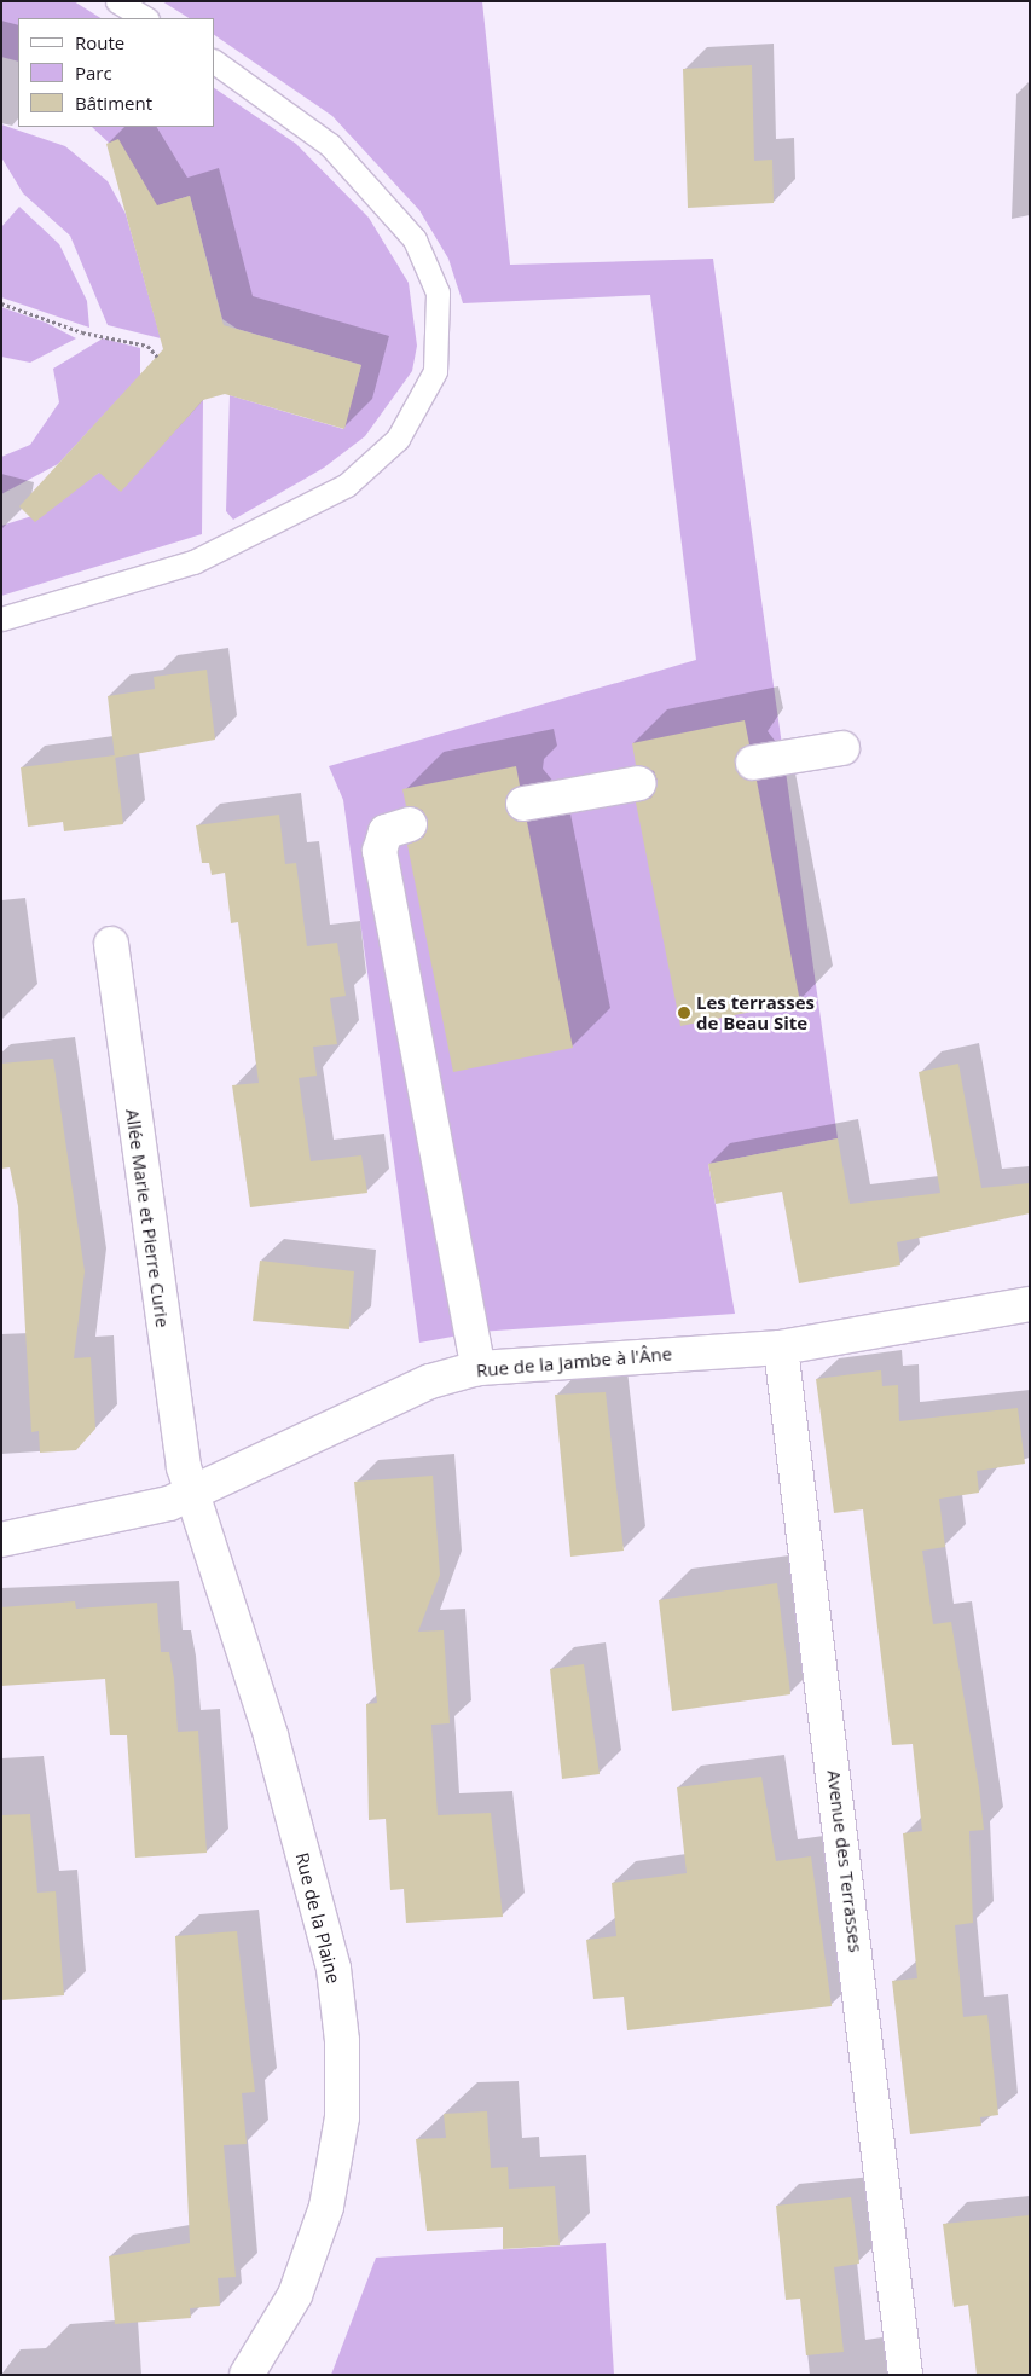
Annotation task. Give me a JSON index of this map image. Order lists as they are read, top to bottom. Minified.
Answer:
{"streets":{"street":["Allée Marie et Pierre Curie","Rue de la Jambe à l'Âne","Avenue des Terrasses","Rue de la Plaine"]},"crossings":[["Allée Marie et Pierre Curie","Rue de la Jambe à l'Âne"],["Allée Marie et Pierre Curie","Rue de la Plaine"],["Rue de la Jambe à l'Âne","Avenue des Terrasses"],["Rue de la Jambe à l'Âne","Rue de la Plaine"]],"places":["Les terrasses de Beau Site"],"legend":["Route","Parc","Bâtiment"]}
